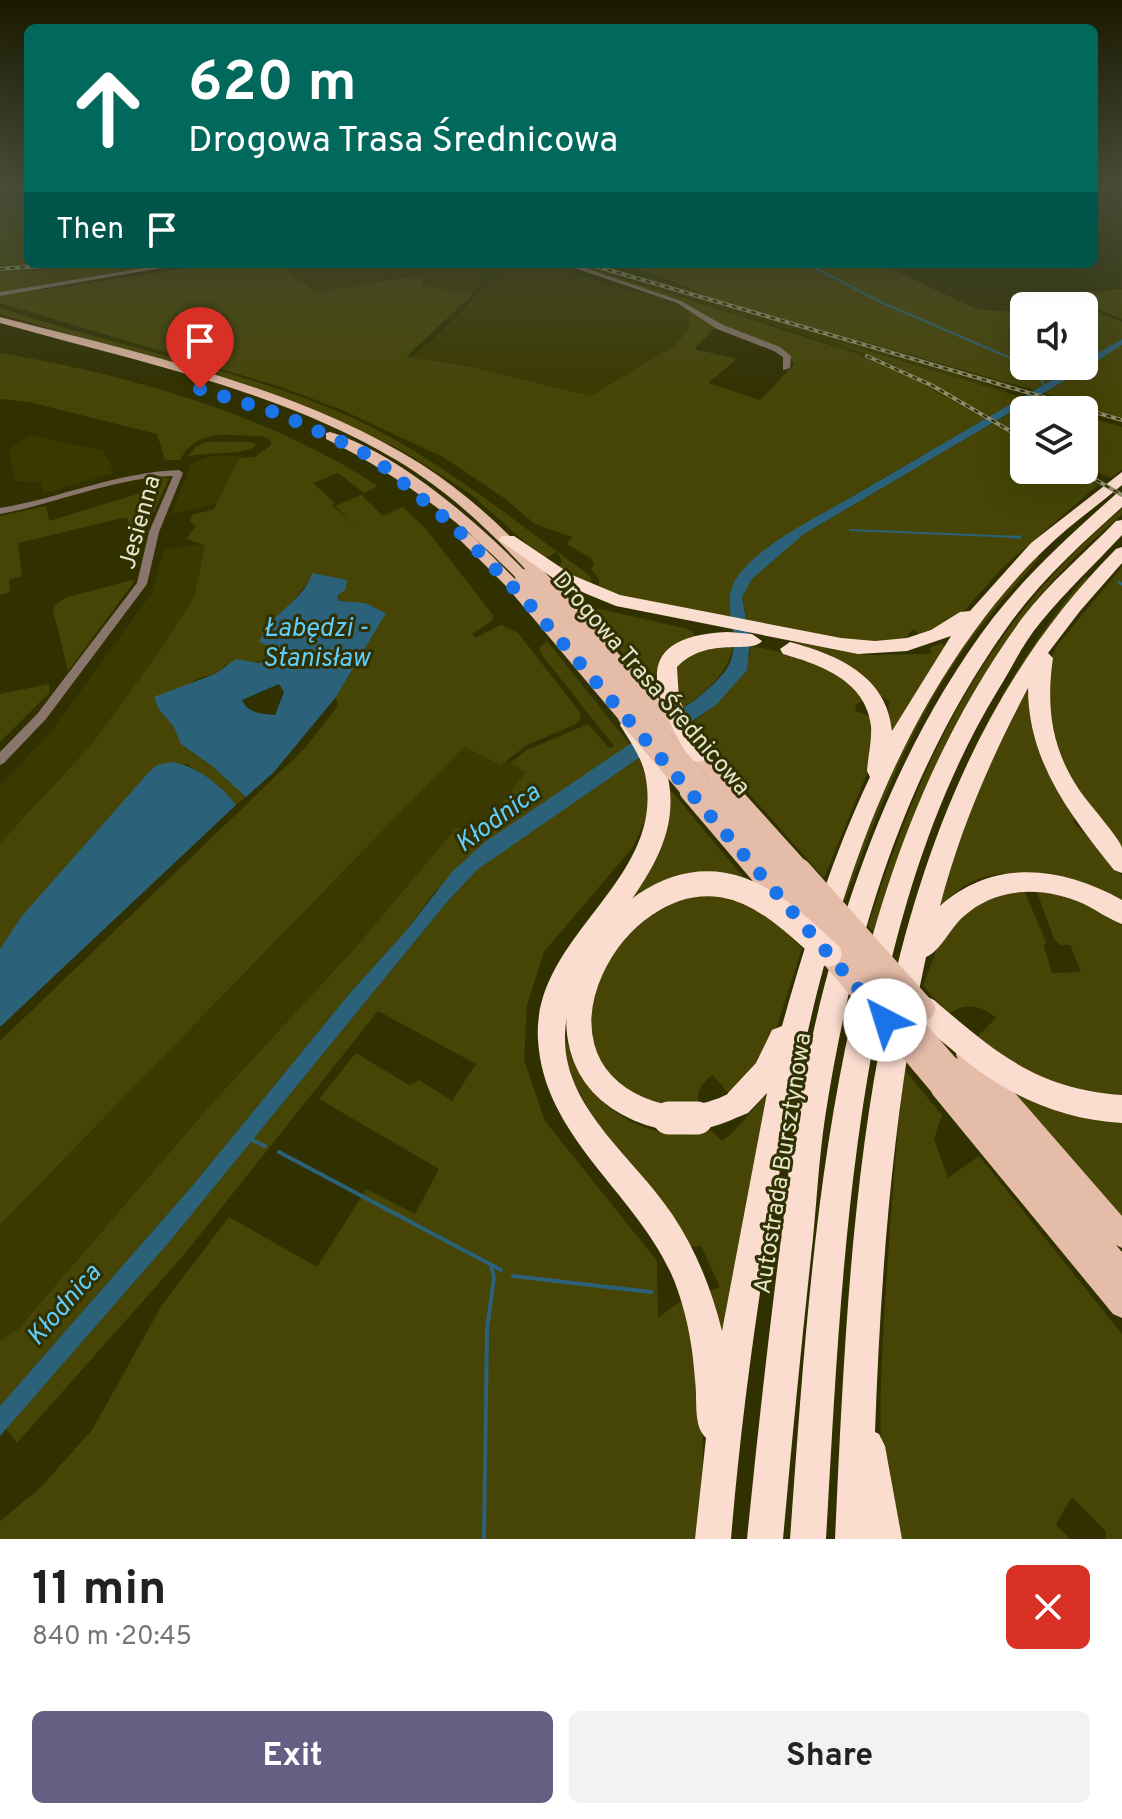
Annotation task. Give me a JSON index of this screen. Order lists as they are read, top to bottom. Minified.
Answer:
{"streets":{"highway":["Autostrada Bursztynowa"],"main road":["Drogowa Trasa Średnicowa"],"street":["Jesienna"]},"water":["Łabędzi - Stanisław","Kłodnica"],"page":{"turn":["620 m","Drogowa Trasa Średnicowa"],"then":"Then","heading":["11 min","840 m · 20:45"],"buttons":["Exit","Share"]}}
